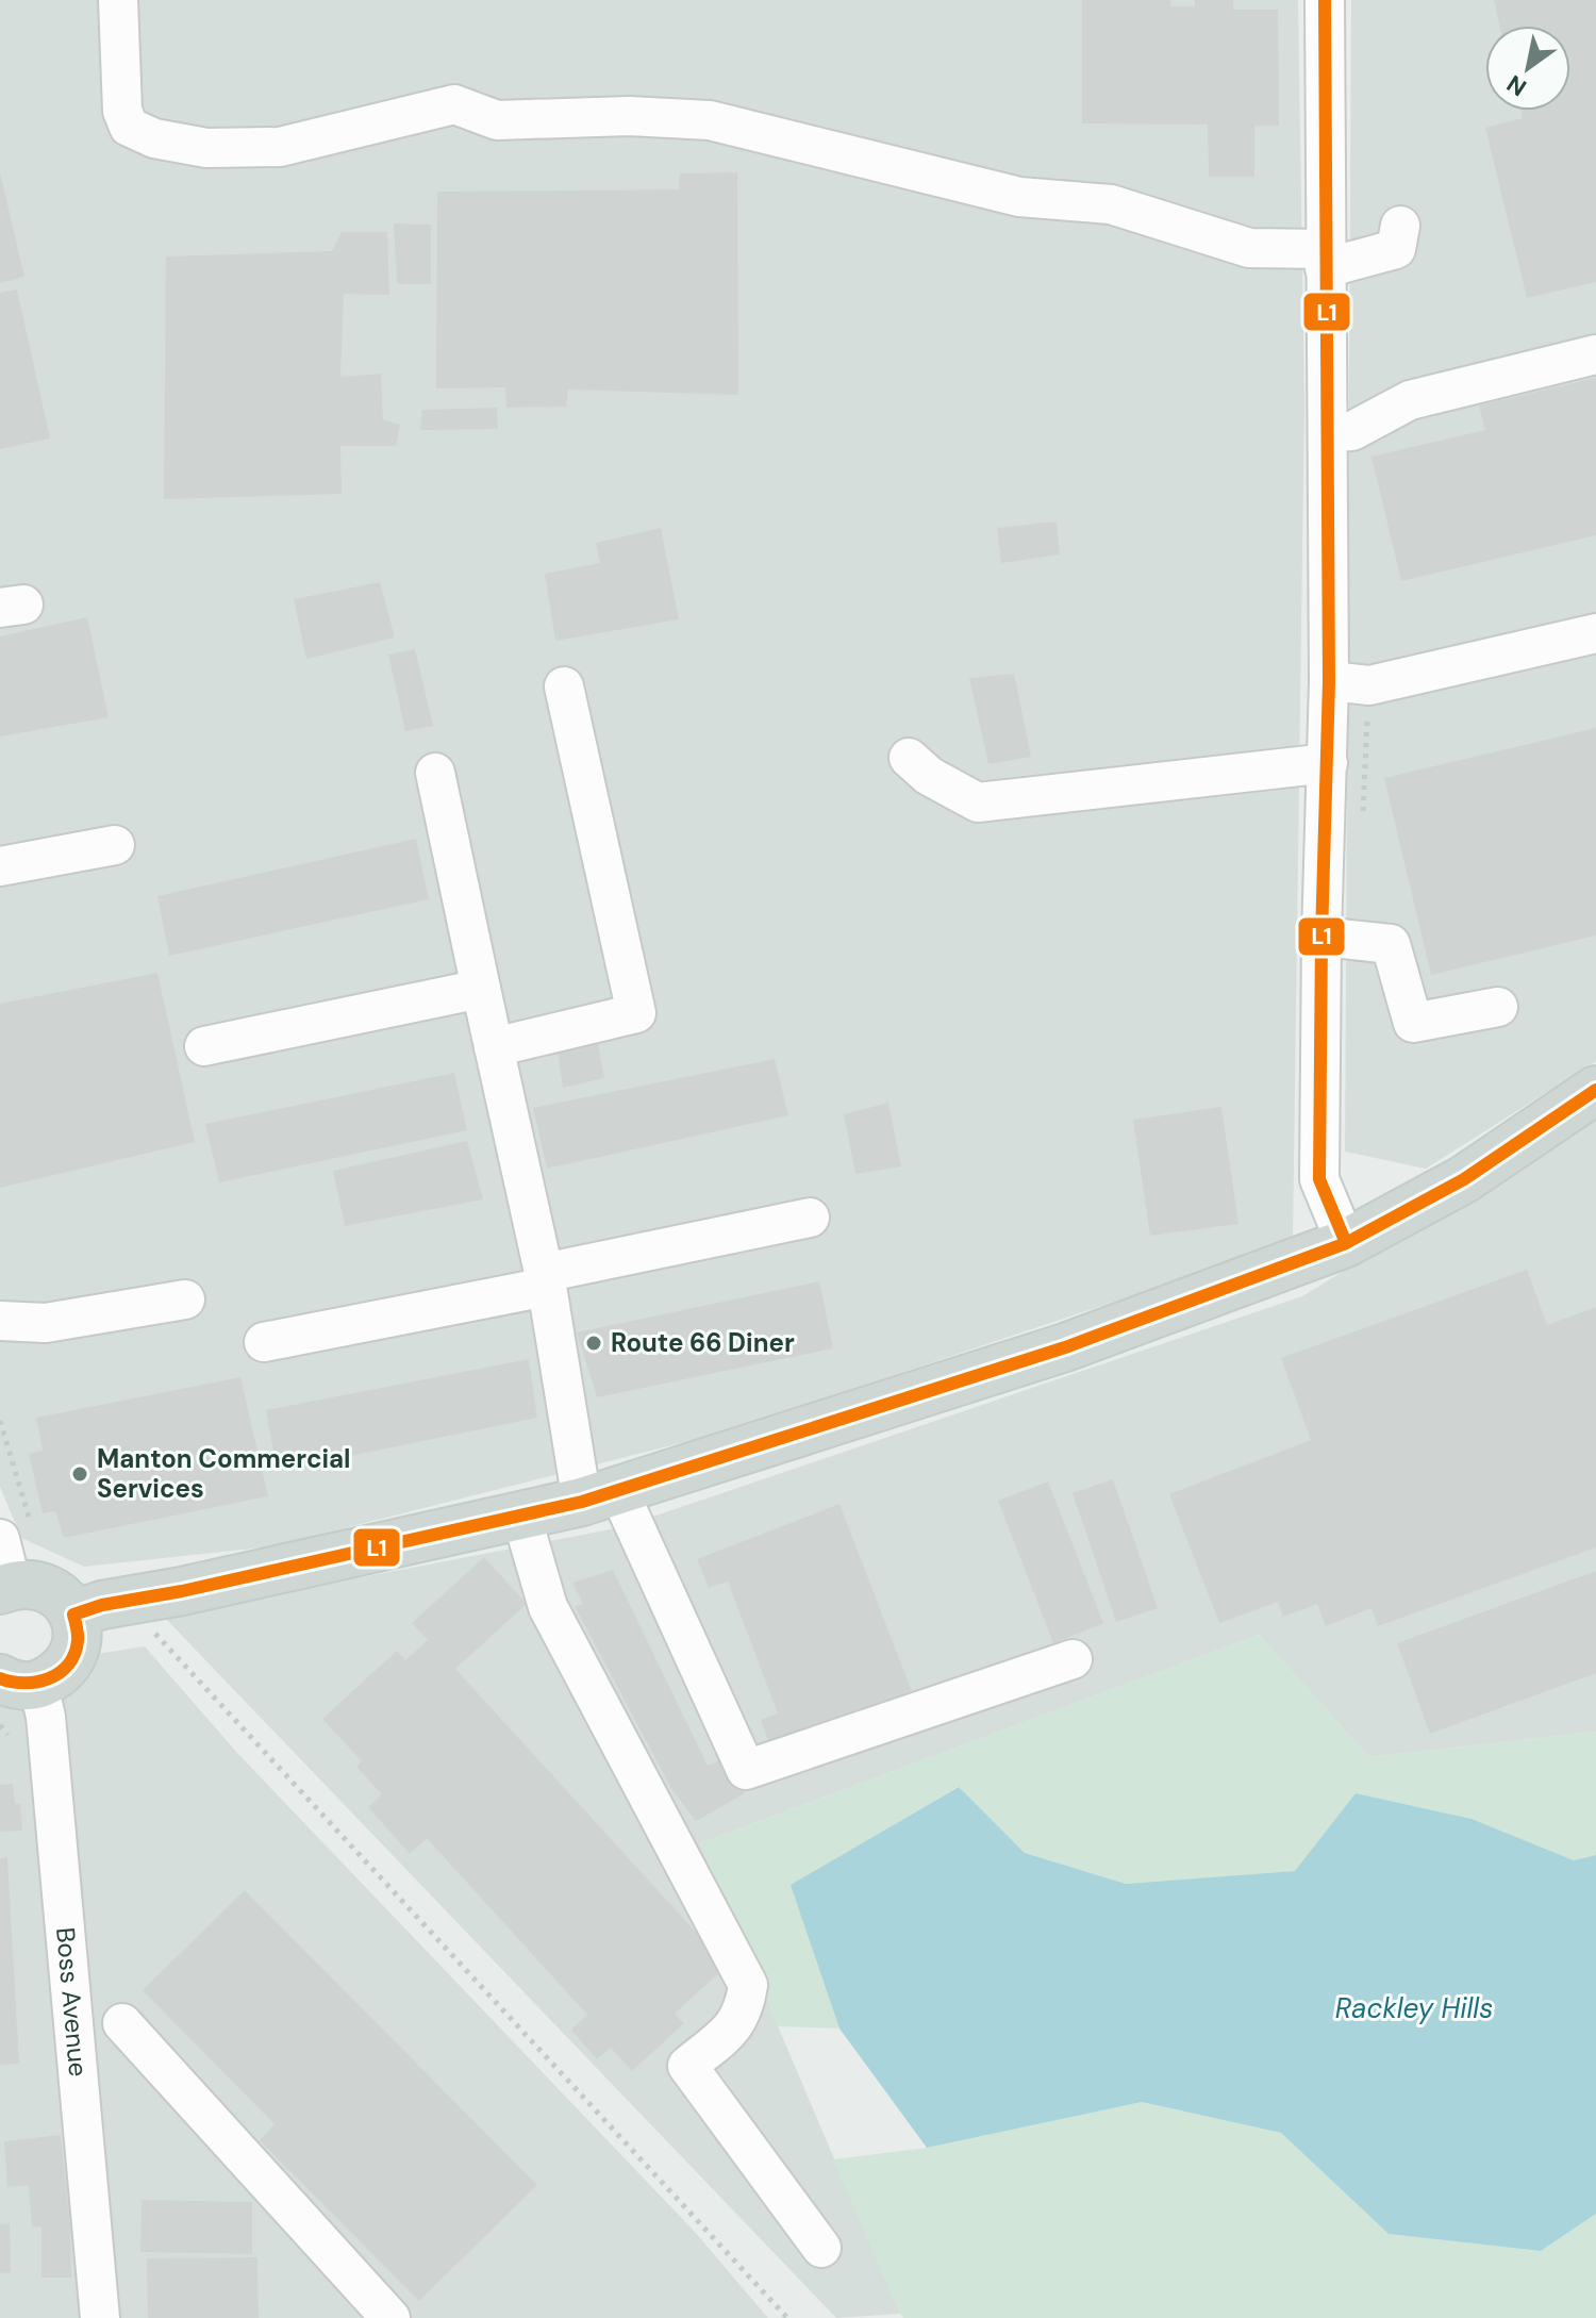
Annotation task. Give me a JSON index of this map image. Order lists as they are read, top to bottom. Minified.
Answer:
{"streets":{"street":["Boss Avenue"]},"water":["Rackley Hills"],"places":["Route 66 Diner","Manton Commercial Services"],"lines":["transit line L1"],"north":"bottom left"}
